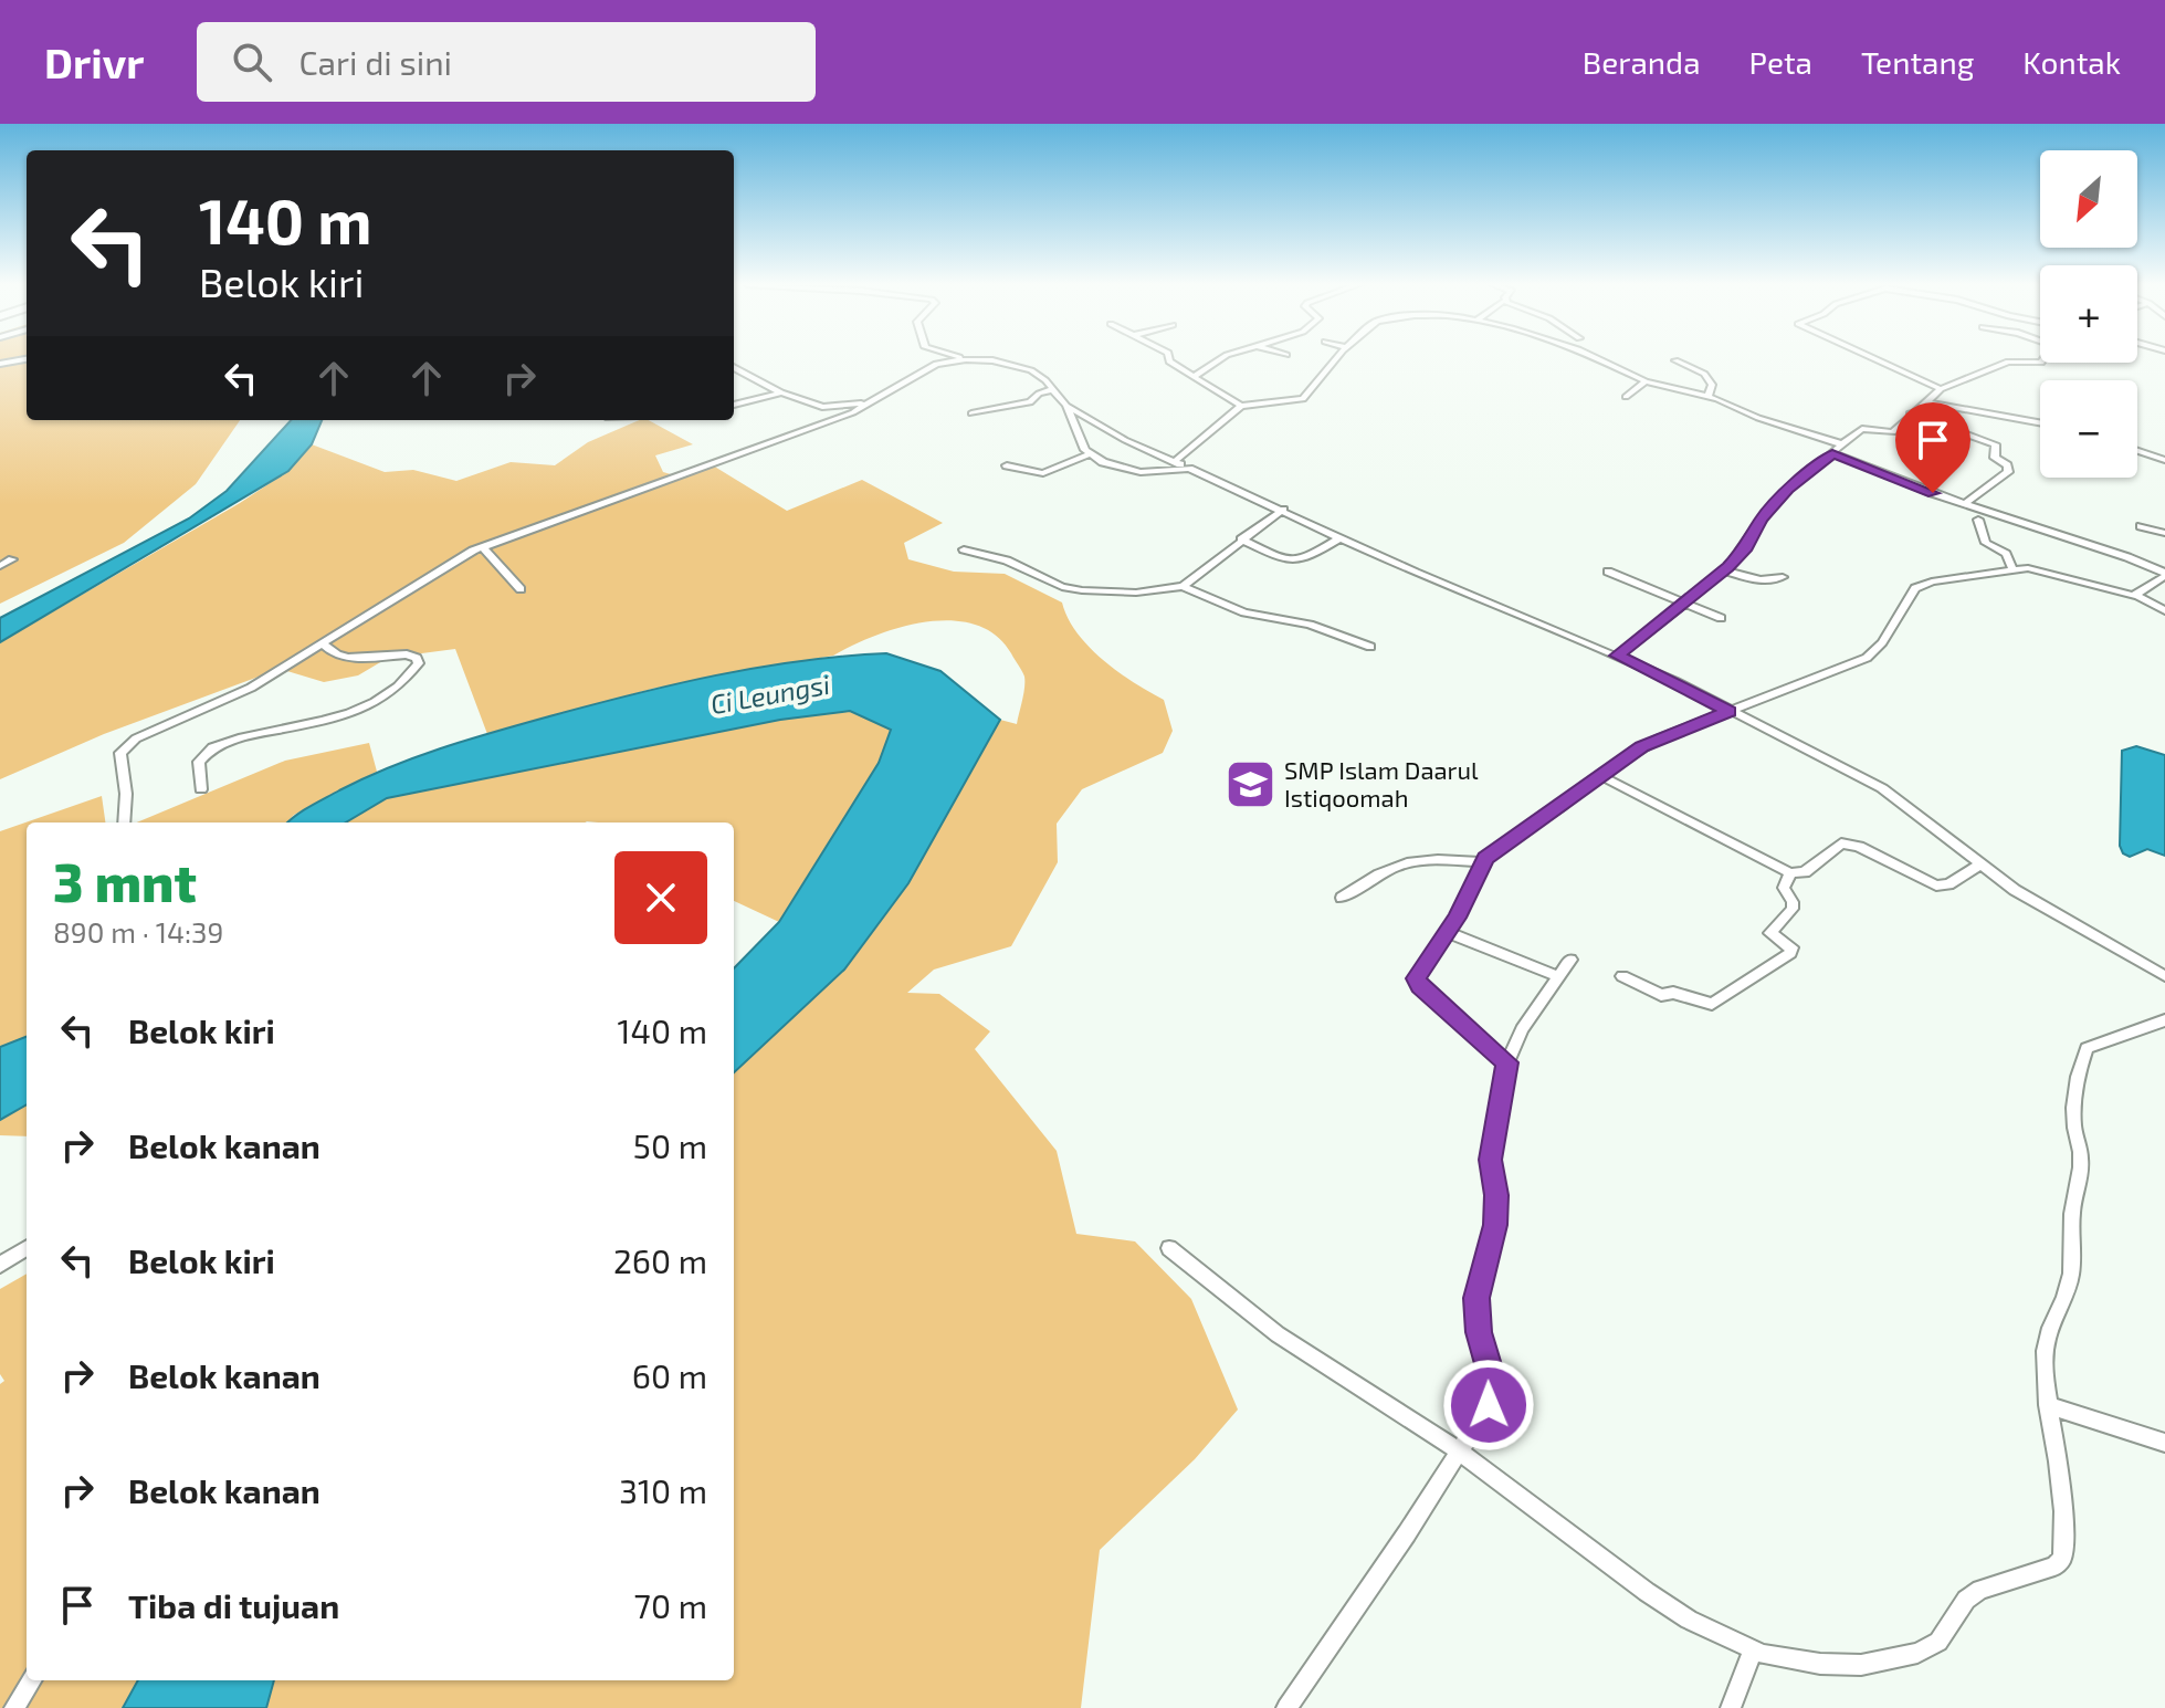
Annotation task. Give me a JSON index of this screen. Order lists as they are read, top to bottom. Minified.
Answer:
{"water":["Ci Leungsi"],"places":{"school or university":["SMP Islam Daarul Istiqoomah"]},"north":"bottom left","page":{"header":"Drivr","search":"Cari di sini","nav":["Beranda","Peta","Tentang","Kontak"],"map_buttons":["+","−"],"turn":["140 m","Belok kiri"],"heading":["3 mnt","890 m · 14:39"],"list":[{"name":"Belok kiri","value":"140 m"},{"name":"Belok kanan","value":"50 m"},{"name":"Belok kiri","value":"260 m"},{"name":"Belok kanan","value":"60 m"},{"name":"Belok kanan","value":"310 m"},{"name":"Tiba di tujuan","value":"70 m"}]}}
